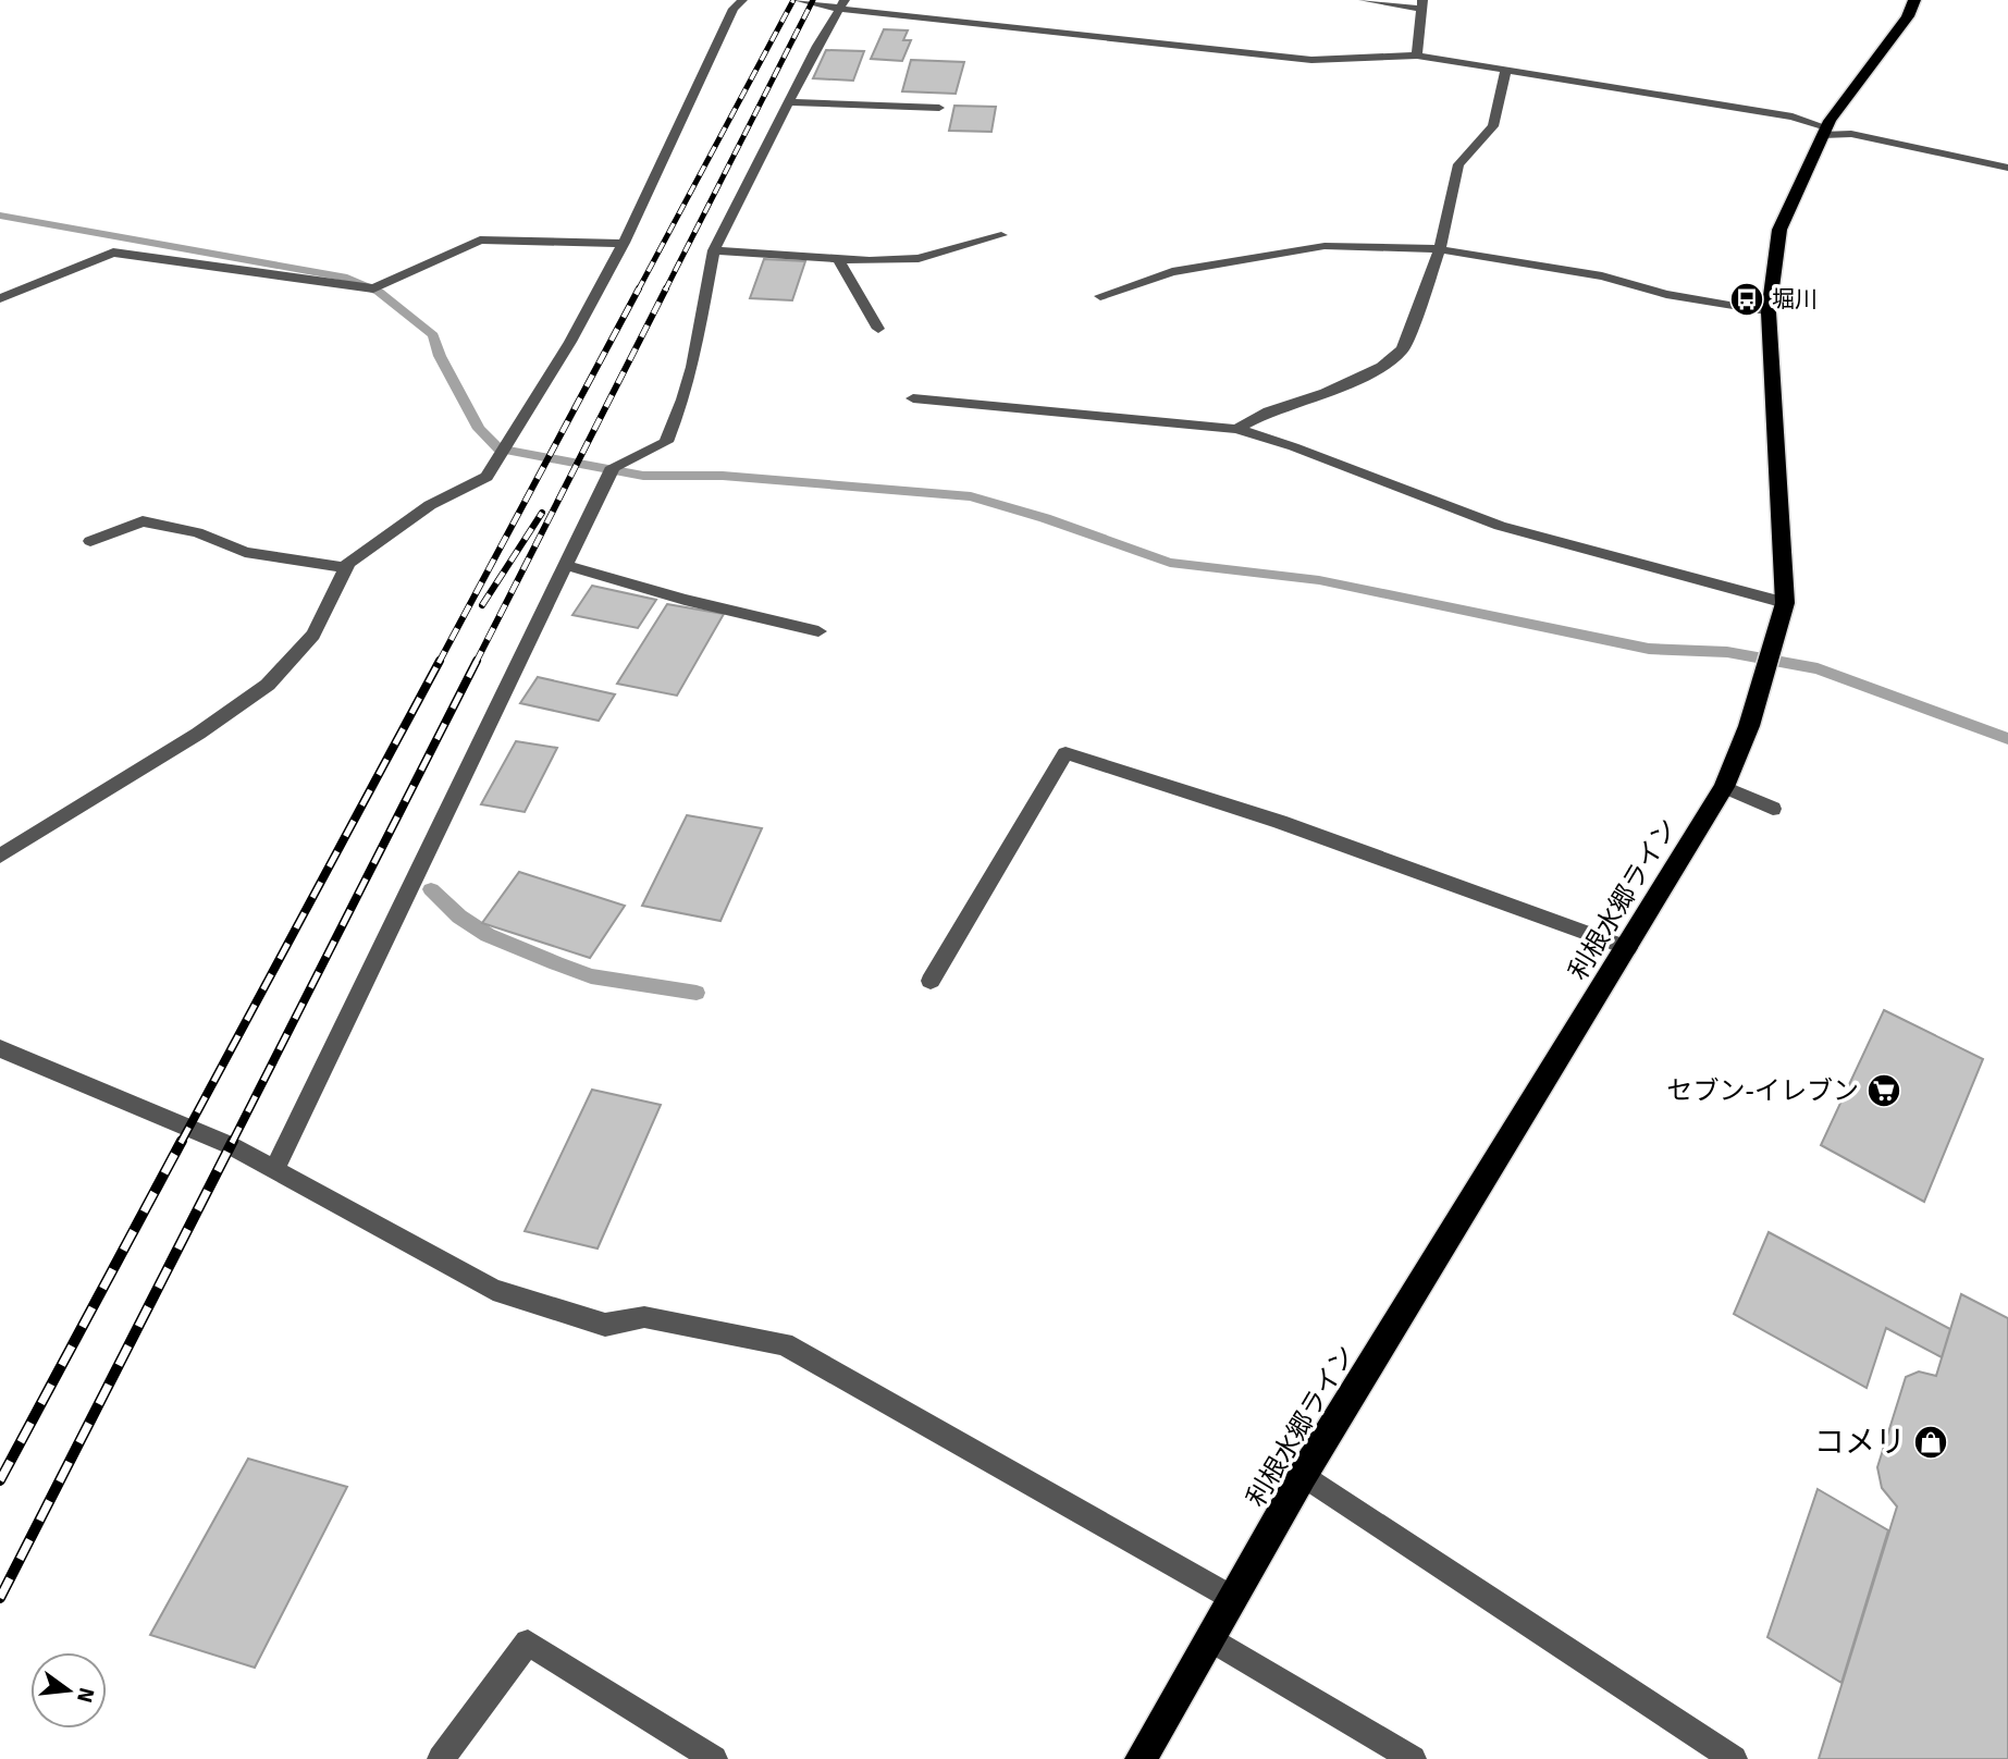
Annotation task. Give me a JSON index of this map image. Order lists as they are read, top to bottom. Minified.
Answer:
{"streets":{"highway":["利根水郷ライン"]},"places":{"bus stop":["堀川"],"supermarket":["セブン-イレブン"],"shop":["コメリ"]},"north":"right"}
